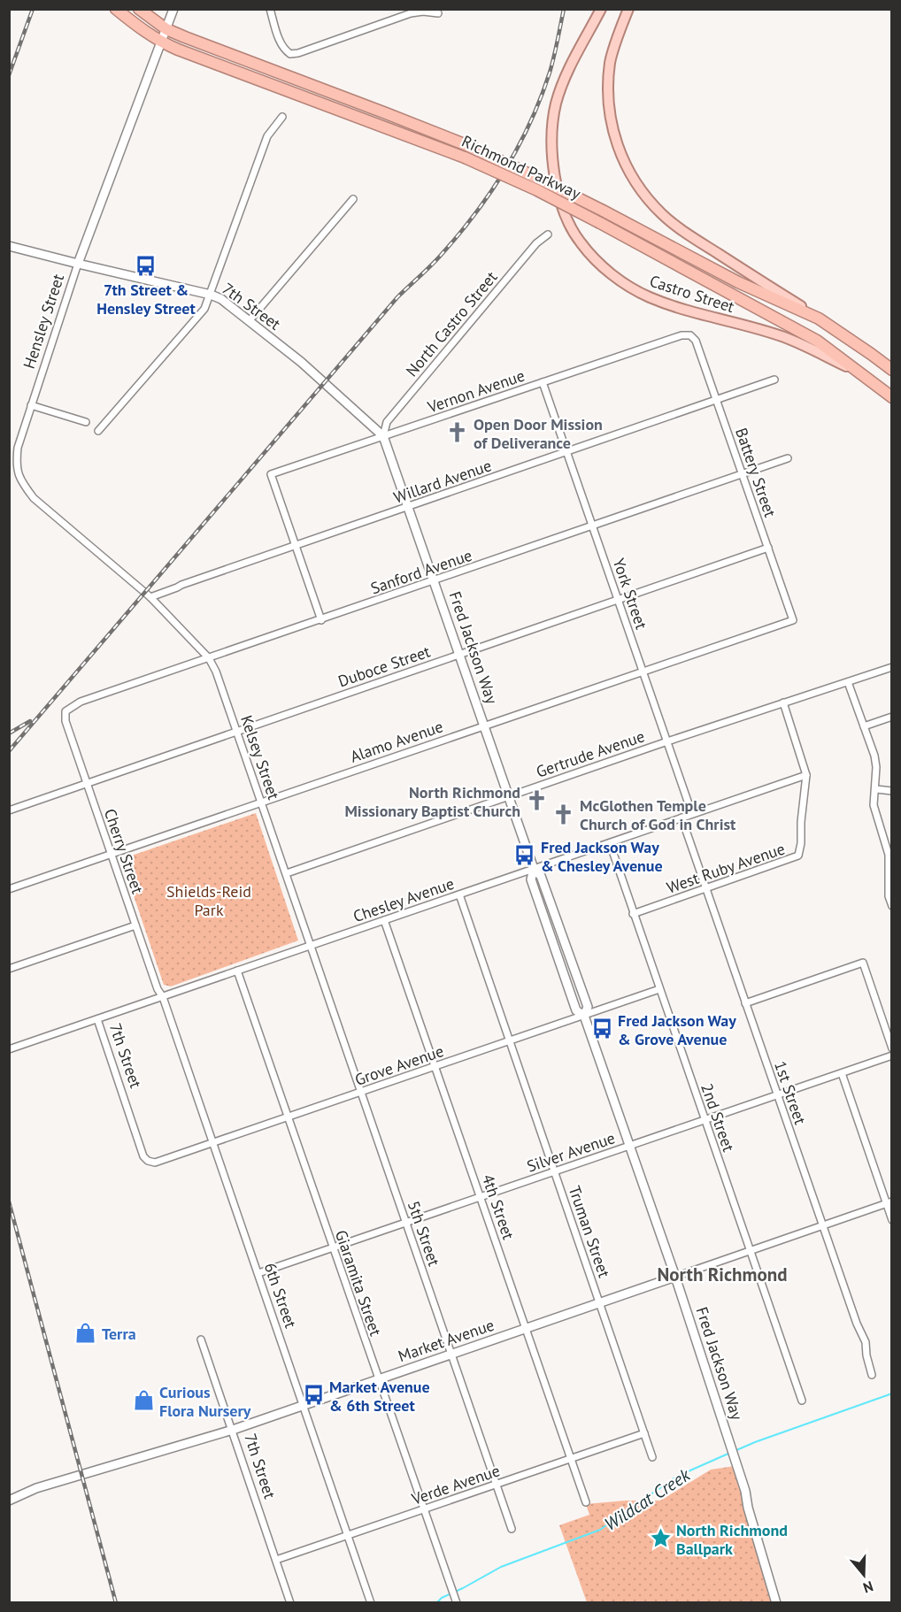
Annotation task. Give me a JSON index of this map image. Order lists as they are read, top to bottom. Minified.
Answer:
{"streets":{"highway":["Richmond Parkway"],"main road":["Castro Street"],"street":["7th Street","Hensley Street","North Castro Street","Vernon Avenue","Battery Street","Willard Avenue","Sanford Avenue","York Street","Fred Jackson Way","Duboce Street","Alamo Avenue","Gertrude Avenue","Kelsey Street","Cherry Street","West Ruby Avenue","Chesley Avenue","Grove Avenue","1st Street","2nd Street","Silver Avenue","4th Street","Truman Street","5th Street","Giaramita Street","6th Street","Market Avenue","Verde Avenue"]},"crossings":[["Richmond Parkway","Castro Street"],["Richmond Parkway","Hensley Street"],["7th Street","Hensley Street"],["7th Street","North Castro Street"],["7th Street","Vernon Avenue"],["7th Street","Fred Jackson Way"],["7th Street","Chesley Avenue"],["7th Street","Grove Avenue"],["7th Street","Market Avenue"],["7th Street","Verde Avenue"],["Hensley Street","Willard Avenue"],["Hensley Street","Kelsey Street"],["North Castro Street","Vernon Avenue"],["North Castro Street","Fred Jackson Way"],["Vernon Avenue","Battery Street"],["Vernon Avenue","Willard Avenue"],["Vernon Avenue","York Street"],["Vernon Avenue","Fred Jackson Way"],["Battery Street","Willard Avenue"],["Battery Street","Sanford Avenue"],["Battery Street","Duboce Street"],["Battery Street","Alamo Avenue"],["Willard Avenue","York Street"],["Willard Avenue","Fred Jackson Way"],["Willard Avenue","Kelsey Street"],["Sanford Avenue","York Street"],["Sanford Avenue","Fred Jackson Way"],["Sanford Avenue","Kelsey Street"],["Sanford Avenue","Cherry Street"],["York Street","Duboce Street"],["York Street","Alamo Avenue"],["York Street","Gertrude Avenue"],["York Street","Chesley Avenue"],["Fred Jackson Way","Duboce Street"],["Fred Jackson Way","Alamo Avenue"],["Fred Jackson Way","Gertrude Avenue"],["Fred Jackson Way","Chesley Avenue"],["Fred Jackson Way","Grove Avenue"],["Fred Jackson Way","Silver Avenue"],["Fred Jackson Way","Market Avenue"],["Duboce Street","Kelsey Street"],["Duboce Street","Cherry Street"],["Alamo Avenue","Kelsey Street"],["Alamo Avenue","Cherry Street"],["Gertrude Avenue","Kelsey Street"],["Gertrude Avenue","West Ruby Avenue"],["Kelsey Street","Chesley Avenue"],["Kelsey Street","5th Street"],["Cherry Street","Chesley Avenue"],["Cherry Street","6th Street"],["West Ruby Avenue","Chesley Avenue"],["West Ruby Avenue","1st Street"],["West Ruby Avenue","2nd Street"],["Chesley Avenue","1st Street"],["Chesley Avenue","2nd Street"],["Chesley Avenue","4th Street"],["Chesley Avenue","Truman Street"],["Chesley Avenue","5th Street"],["Chesley Avenue","Giaramita Street"],["Chesley Avenue","6th Street"],["Grove Avenue","2nd Street"],["Grove Avenue","4th Street"],["Grove Avenue","Truman Street"],["Grove Avenue","5th Street"],["Grove Avenue","Giaramita Street"],["Grove Avenue","6th Street"],["1st Street","Silver Avenue"],["1st Street","Market Avenue"],["2nd Street","Silver Avenue"],["2nd Street","Market Avenue"],["Silver Avenue","4th Street"],["Silver Avenue","Truman Street"],["Silver Avenue","5th Street"],["Silver Avenue","Giaramita Street"],["Silver Avenue","6th Street"],["4th Street","Market Avenue"],["4th Street","Verde Avenue"],["Truman Street","Market Avenue"],["Truman Street","Verde Avenue"],["5th Street","Market Avenue"],["5th Street","Verde Avenue"],["Giaramita Street","Market Avenue"],["Giaramita Street","Verde Avenue"],["6th Street","Market Avenue"],["6th Street","Verde Avenue"]],"districts":["North Richmond"],"water":["Wildcat Creek"],"parks":["Shields-Reid Park"],"places":{"bus stop":["7th Street & Hensley Street","Fred Jackson Way & Chesley Avenue","Fred Jackson Way & Grove Avenue","Market Avenue & 6th Street"],"church":["Open Door Mission of Deliverance","North Richmond Missionary Baptist Church","McGlothen Temple Church of God in Christ"],"shop":["Terra","Curious Flora Nursery"],"place":["North Richmond Ballpark"]},"north":"bottom"}
